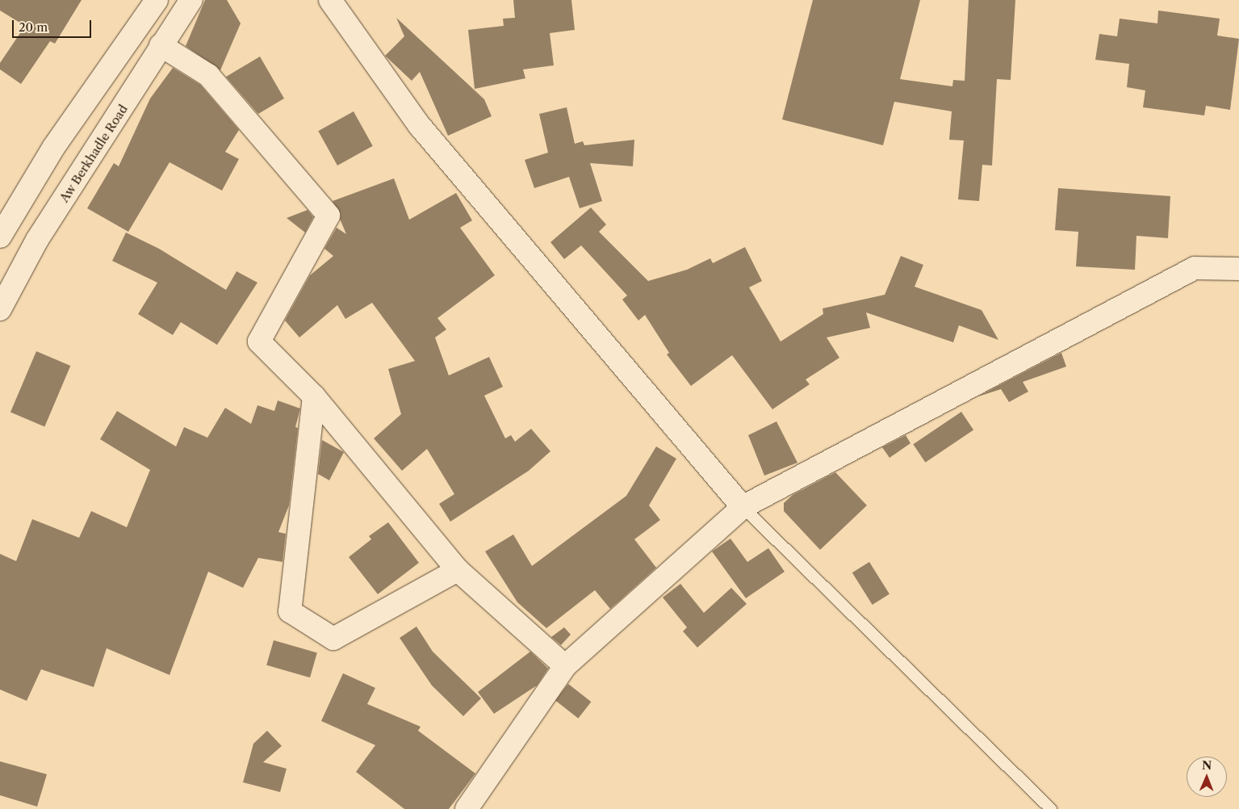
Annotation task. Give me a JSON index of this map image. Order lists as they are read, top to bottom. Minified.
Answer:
{"streets":{"street":["Aw Berkhadle Road"]},"scale_bar":"20 m","north":"top"}
